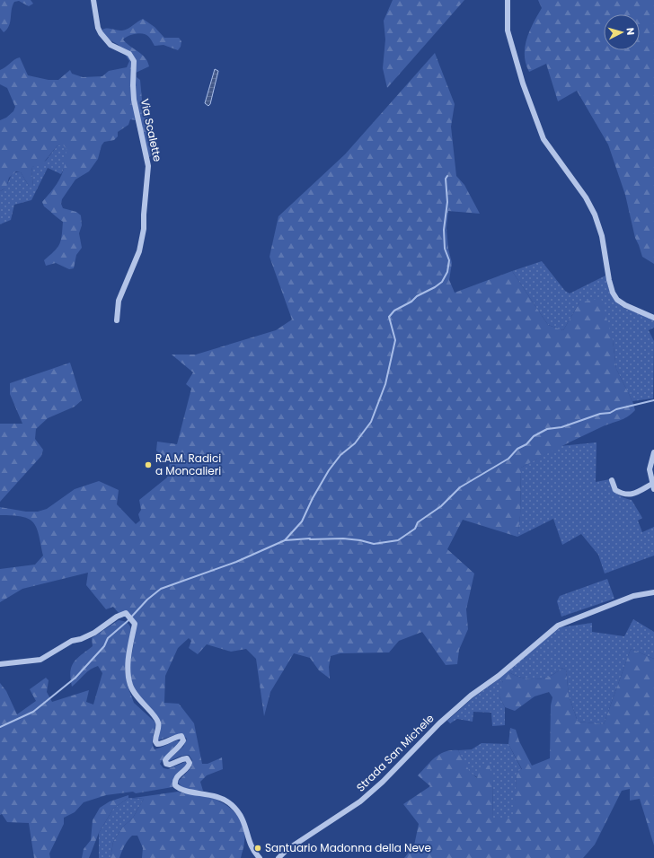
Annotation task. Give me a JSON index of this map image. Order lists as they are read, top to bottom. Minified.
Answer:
{"streets":{"street":["Via Scalette","Strada San Michele"]},"places":["R.A.M. Radici a Moncalieri","Santuario Madonna della Neve"],"north":"right"}
